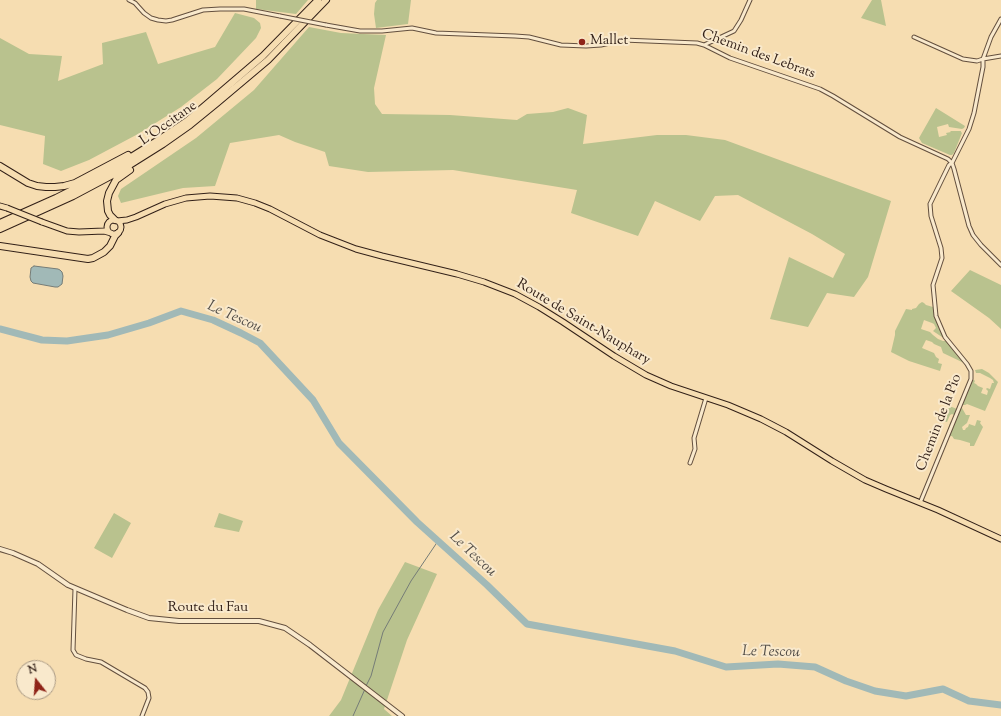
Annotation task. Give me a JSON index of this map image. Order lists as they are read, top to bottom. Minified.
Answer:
{"streets":{"highway":["L'Occitane"],"main road":["Route de Saint-Nauphary"],"street":["Chemin des Lebrats","Chemin de la Pio","Route du Fau"]},"crossings":[["Chemin des Lebrats","Chemin de la Pio"],["Route de Saint-Nauphary","Chemin de la Pio"]],"water":["Le Tescou"],"places":["Mallet"],"north":"top"}
